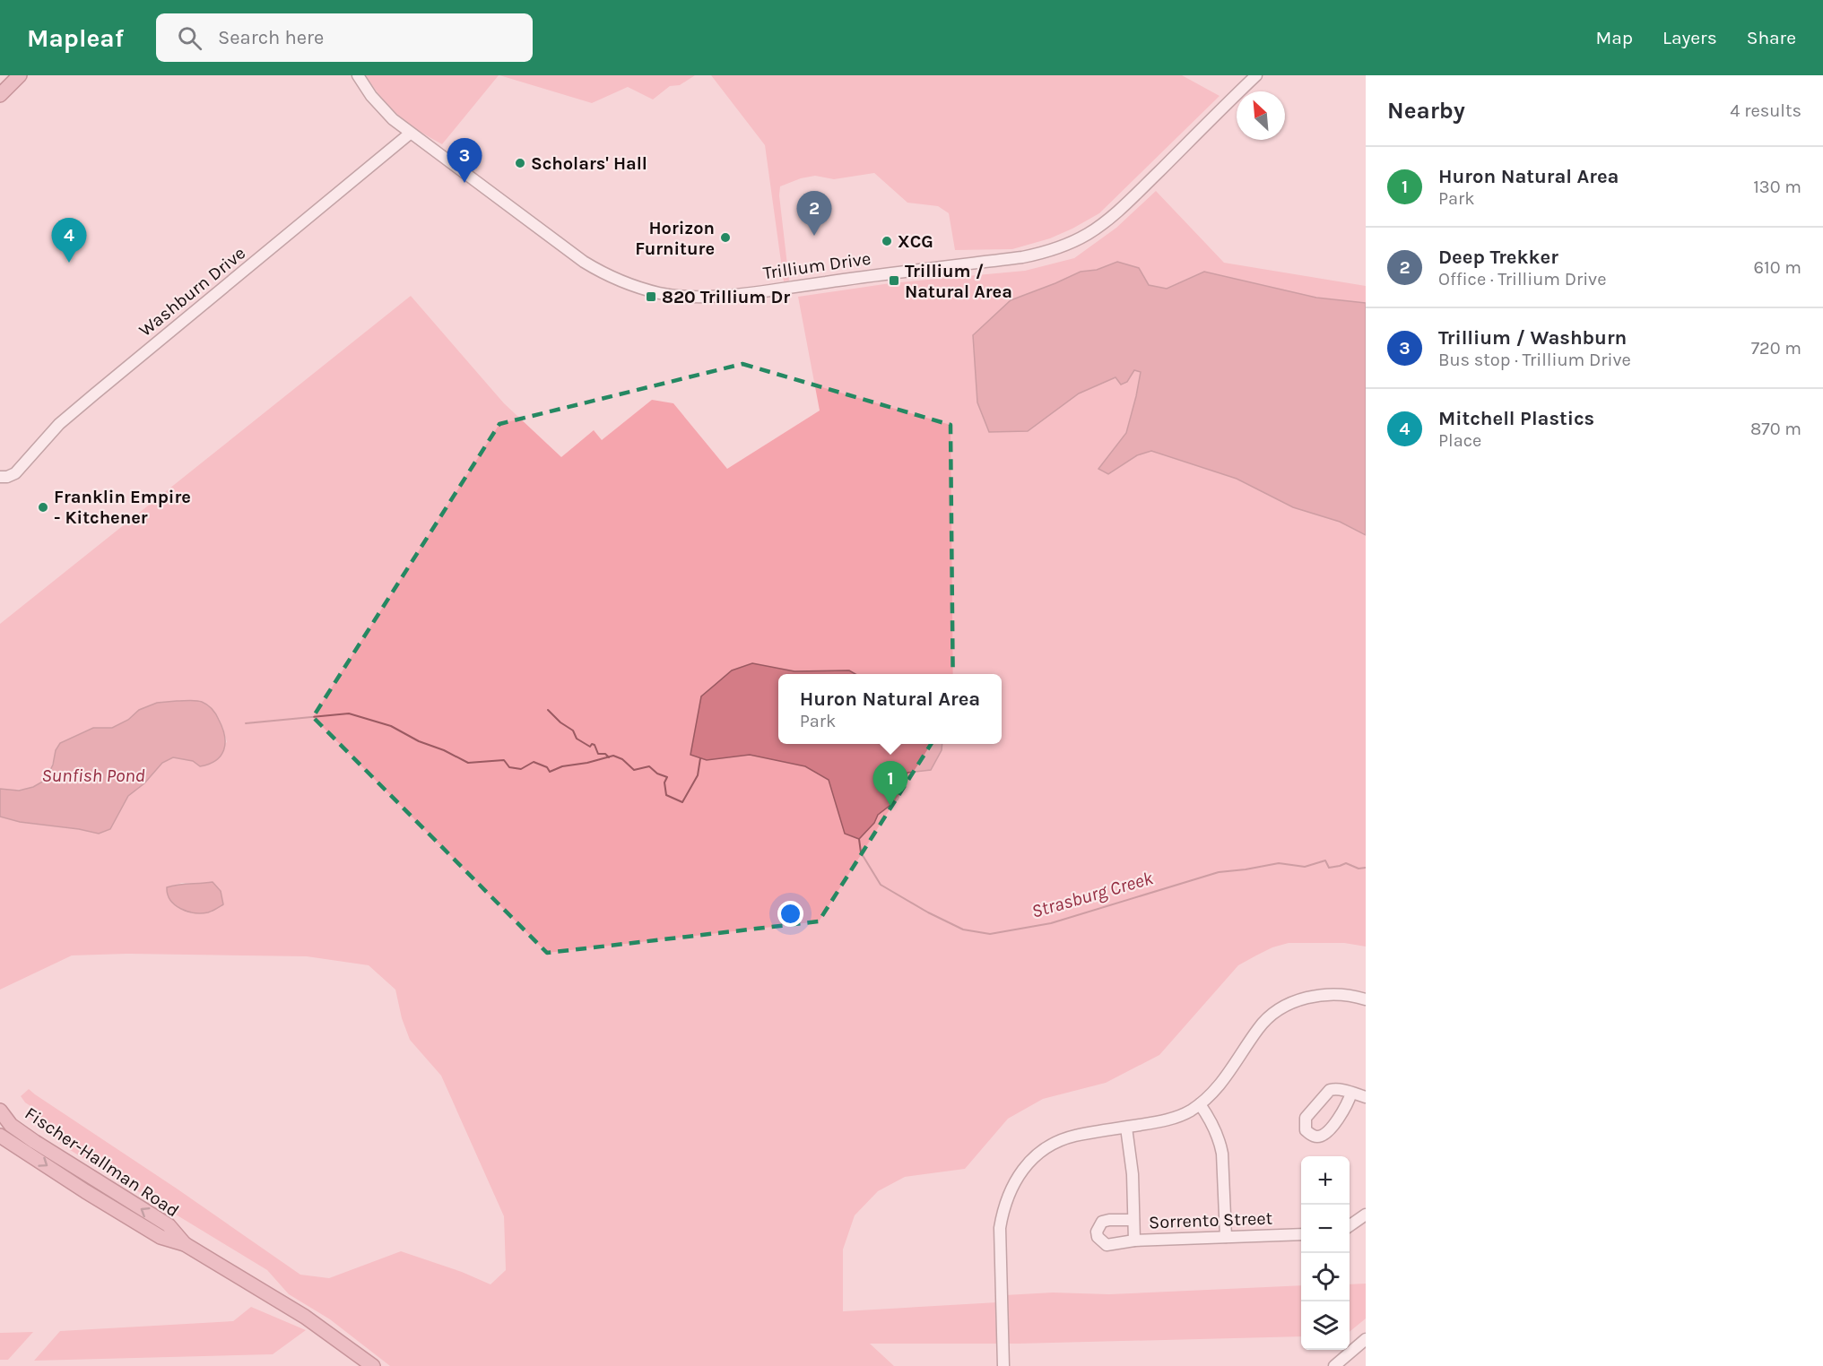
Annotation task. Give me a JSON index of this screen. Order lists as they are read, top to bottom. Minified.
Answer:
{"streets":{"main road":["Fischer-Hallman Road"],"street":["Trillium Drive","Washburn Drive","Sorrento Street"]},"crossings":[["Trillium Drive","Washburn Drive"]],"water":["Sunfish Pond","Strasburg Creek"],"places":{"other":["Scholars' Hall","Horizon Furniture","XCG","Franklin Empire - Kitchener"],"transit":["Trillium / Natural Area","820 Trillium Dr"]},"north":"top left","page":{"header":"Mapleaf","search":"Search here","nav":["Map","Layers","Share"],"heading":["Nearby","4 results"],"pins":["3","2","4","1"],"list":[{"mark":"1","name":"Huron Natural Area","note":"Park","value":"130 m"},{"mark":"2","name":"Deep Trekker","note":"Office · Trillium Drive","value":"610 m"},{"mark":"3","name":"Trillium / Washburn","note":"Bus stop · Trillium Drive","value":"720 m"},{"mark":"4","name":"Mitchell Plastics","note":"Place","value":"870 m"}],"popup":["Huron Natural Area","Park"],"map_buttons":["+","−"]}}
